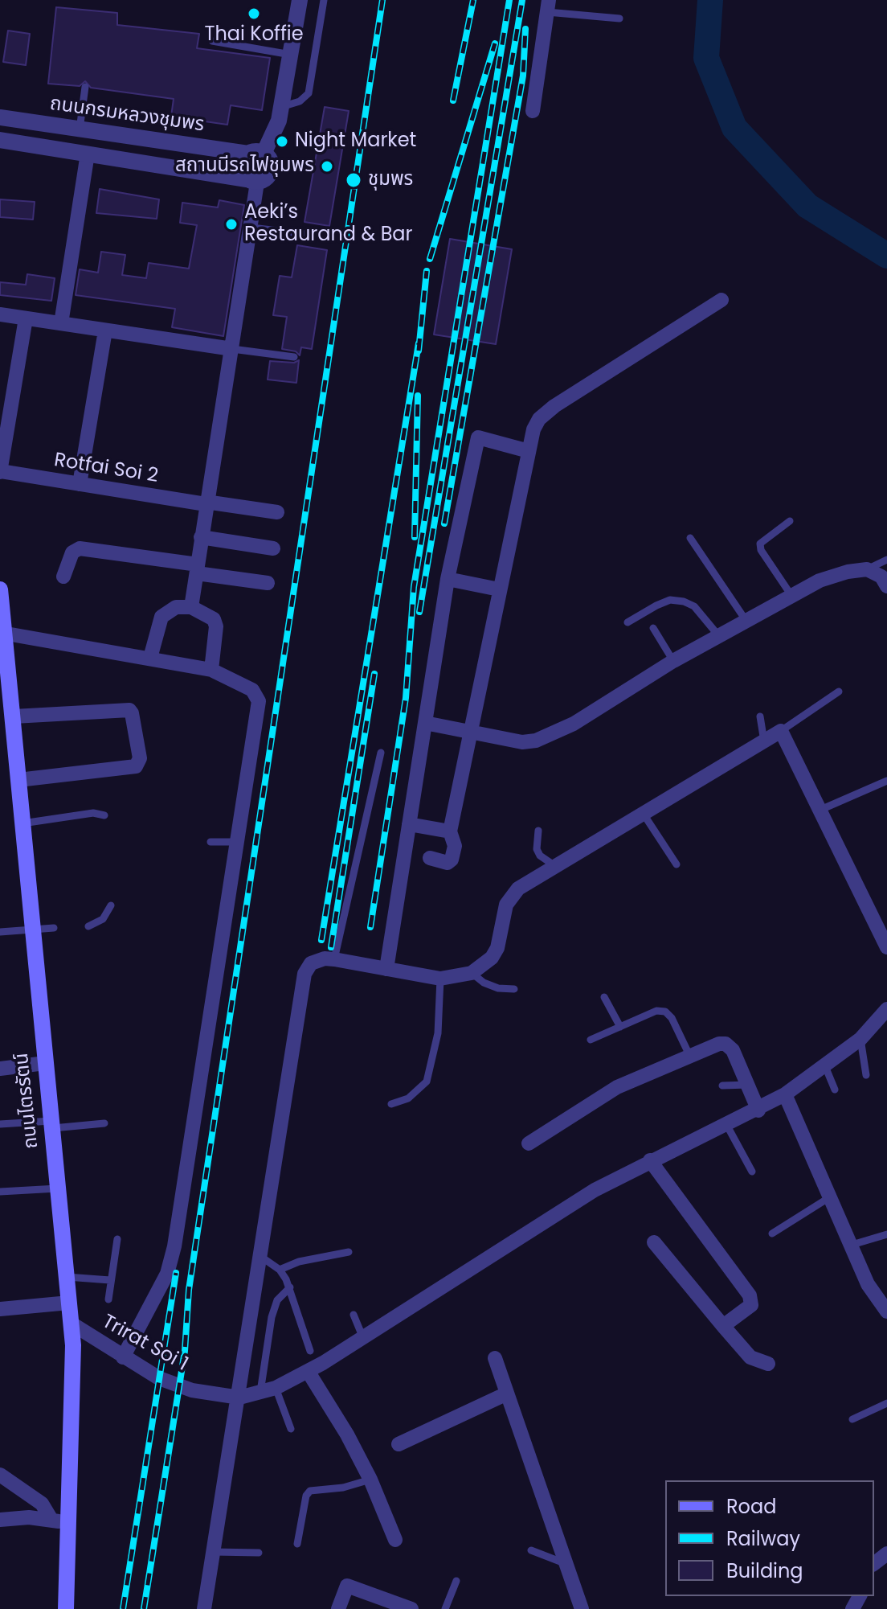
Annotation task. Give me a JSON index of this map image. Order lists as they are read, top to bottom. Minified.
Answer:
{"streets":{"main road":["ถนนไตรรัตน์"],"street":["ถนนกรมหลวงชุมพร","Rotfai Soi 2","Trirat Soi 1"]},"crossings":[["ถนนไตรรัตน์","Trirat Soi 1"]],"places":["Thai Koffie","Night Market","สถานนีรถไฟชุมพร","ชุมพร","Aeki’s Restaurand & Bar"],"legend":["Road","Railway","Building"]}
